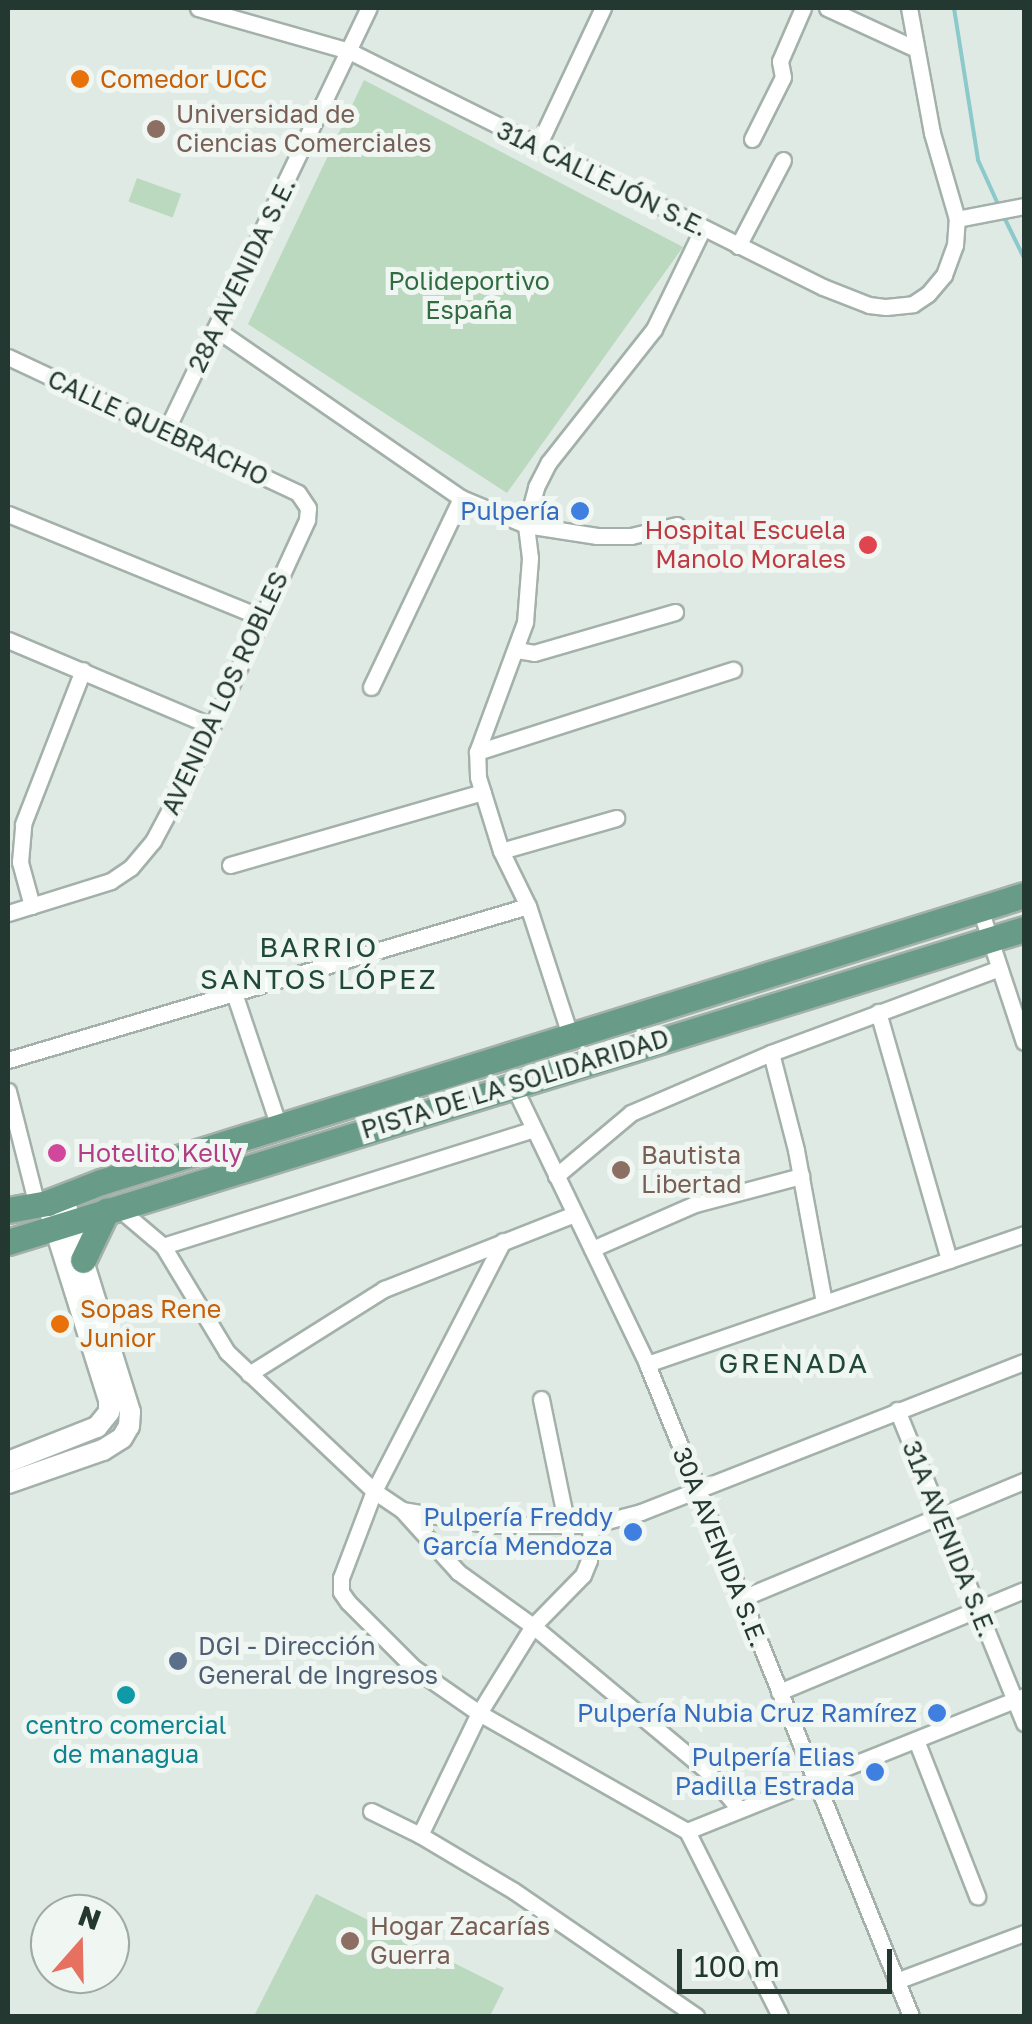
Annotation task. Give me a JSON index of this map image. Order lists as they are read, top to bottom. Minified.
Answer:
{"streets":{"main road":["PISTA DE LA SOLIDARIDAD"],"street":["31A CALLEJÓN S.E.","28A AVENIDA S.E.","CALLE QUEBRACHO","AVENIDA LOS ROBLES","31A AVENIDA S.E.","30A AVENIDA S.E."]},"crossings":[["31A CALLEJÓN S.E.","28A AVENIDA S.E."],["28A AVENIDA S.E.","CALLE QUEBRACHO"],["CALLE QUEBRACHO","AVENIDA LOS ROBLES"],["PISTA DE LA SOLIDARIDAD","30A AVENIDA S.E."]],"districts":["BARRIO SANTOS LÓPEZ","GRENADA"],"parks":["Polideportivo España"],"places":["Comedor UCC","Universidad de Ciencias Comerciales","Pulpería","Hospital Escuela Manolo Morales","Hotelito Kelly","Bautista Libertad","Sopas Rene Junior","Pulpería Freddy García Mendoza","DGI - Dirección General de Ingresos","centro comercial de managua","Pulpería Nubia Cruz Ramírez","Pulpería Elias Padilla Estrada","Hogar Zacarías Guerra"],"scale_bar":"100 m","north":"top"}
